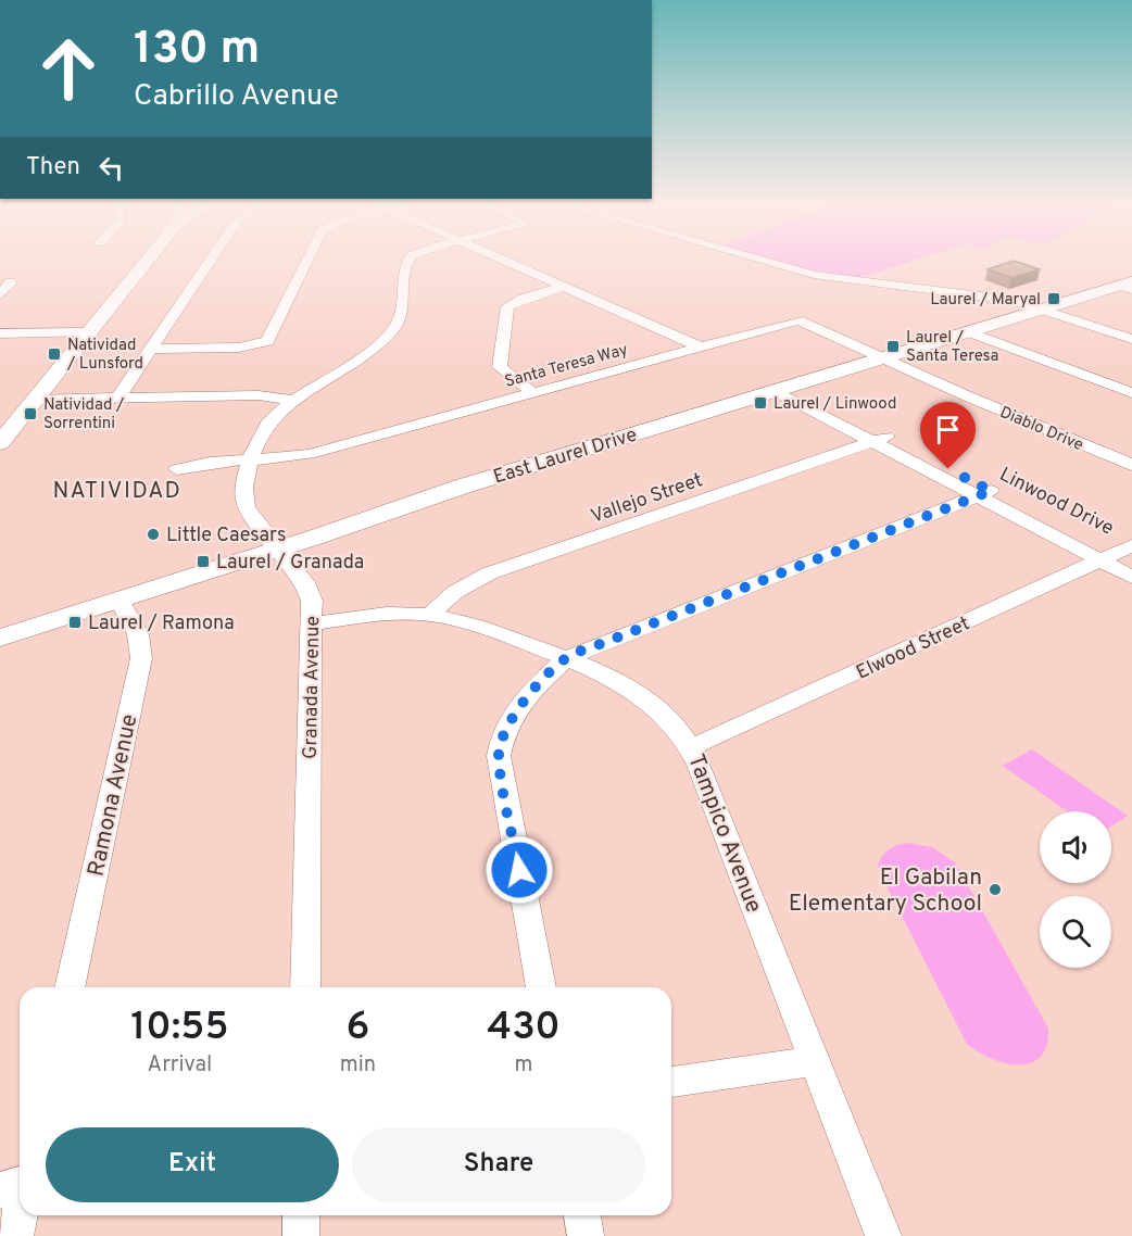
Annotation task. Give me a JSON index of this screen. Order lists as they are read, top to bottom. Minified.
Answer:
{"streets":{"main road":["East Laurel Drive"],"street":["Santa Teresa Way","Diablo Drive","Vallejo Street","Linwood Drive","Elwood Street","Granada Avenue","Ramona Avenue","Tampico Avenue"]},"crossings":[["Santa Teresa Way","Diablo Drive"],["Santa Teresa Way","East Laurel Drive"],["Santa Teresa Way","Granada Avenue"],["Diablo Drive","East Laurel Drive"],["East Laurel Drive","Linwood Drive"],["East Laurel Drive","Granada Avenue"],["East Laurel Drive","Ramona Avenue"],["Vallejo Street","Linwood Drive"],["Vallejo Street","Tampico Avenue"],["Linwood Drive","Elwood Street"],["Elwood Street","Tampico Avenue"],["Granada Avenue","Tampico Avenue"]],"districts":["NATIVIDAD"],"places":{"transit":["Laurel / Maryal","Laurel / Santa Teresa","Natividad / Lunsford","Laurel / Linwood","Natividad / Sorrentini","Laurel / Granada","Laurel / Ramona"],"other":["Little Caesars","El Gabilan Elementary School"]},"page":{"turn":["130 m","Cabrillo Avenue"],"then":"Then","eta":["10:55","Arrival","6","min","430","m"],"buttons":["Exit","Share"]}}
